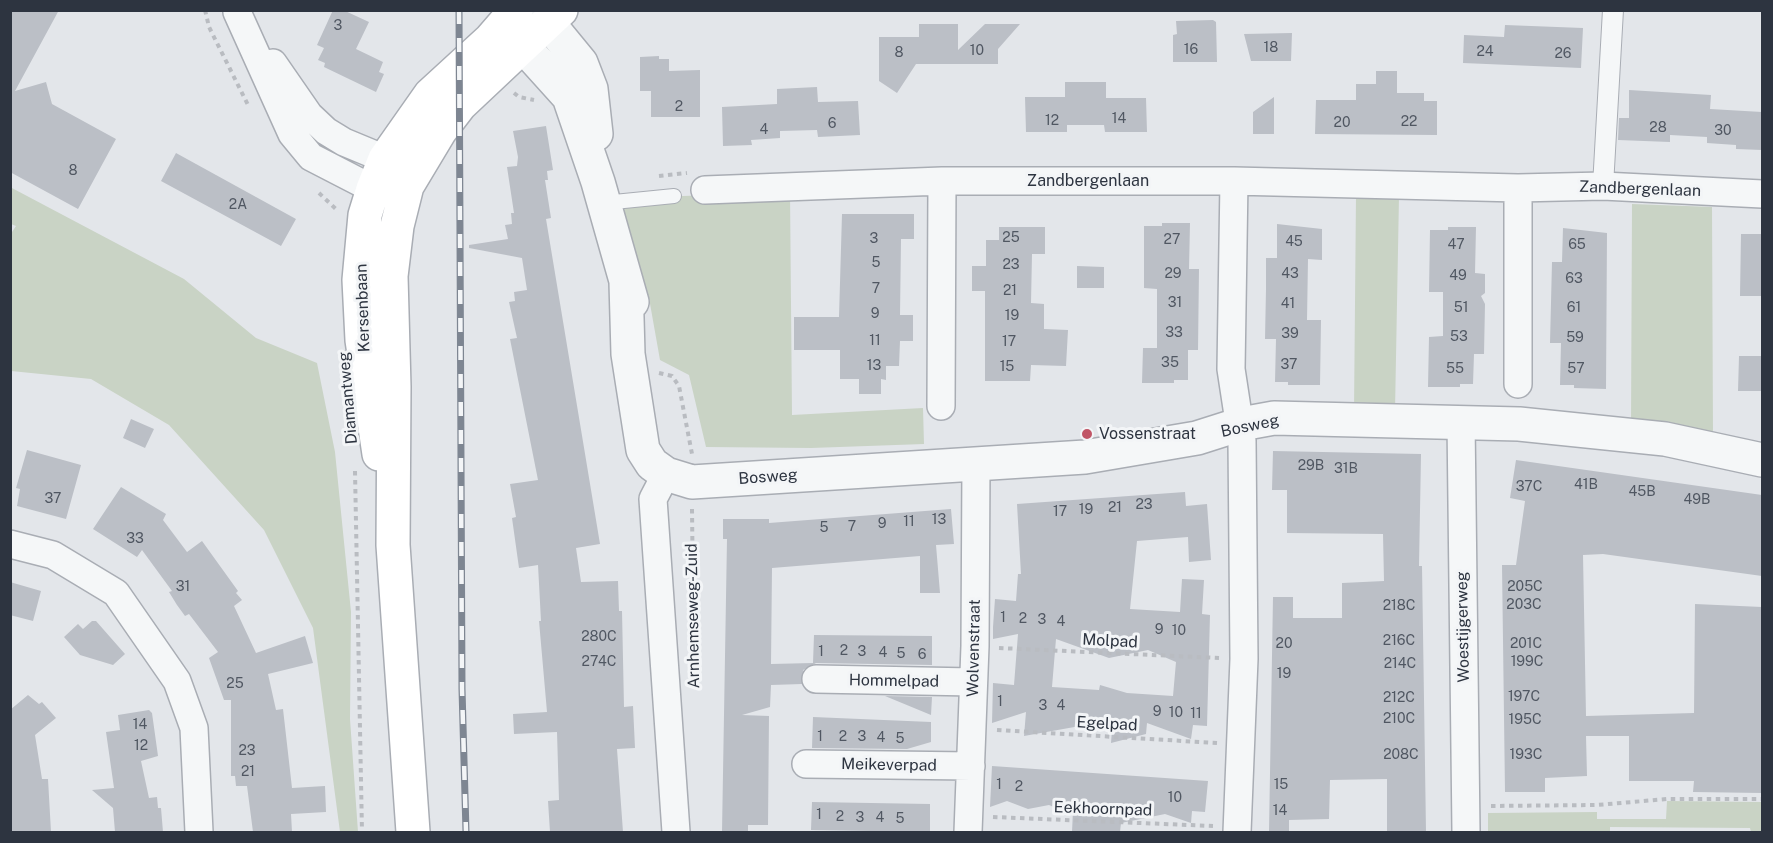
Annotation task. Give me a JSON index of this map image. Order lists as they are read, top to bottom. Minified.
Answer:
{"streets":{"main road":["Kersenbaan"],"street":["Zandbergenlaan","Bosweg","Arnhemseweg-Zuid","Woestijgerweg","Wolvenstraat","Hommelpad","Meikeverpad"],"path":["Diamantweg","Molpad","Egelpad","Eekhoornpad"]},"crossings":[["Bosweg","Arnhemseweg-Zuid"],["Bosweg","Woestijgerweg"],["Bosweg","Wolvenstraat"],["Molpad","Wolvenstraat"],["Wolvenstraat","Hommelpad"],["Wolvenstraat","Egelpad"],["Wolvenstraat","Meikeverpad"],["Wolvenstraat","Eekhoornpad"]],"places":["Vossenstraat"],"house_numbers":["3","18","16","10","24","8","26","2","14","12","22","20","6","28","4","30","8","2A","25","3","27","45","47","65","5","23","29","43","49","63","7","21","31","41","51","61","9","19","33","39","53","59","11","17","35","37","13","15","55","57","29B","31B","41B","37C","45B","37","49B","23","21","19","17","13","11","9","7","5","33","31","205C","203C","218C","1","2","3","4","9","10","280C","216C","20","201C","2","1","3","4","5","6","274C","199C","214C","19","25","197C","212C","1","3","4","9","10","11","210C","195C","14","1","2","3","4","5","12","23","208C","193C","21","1","15","2","10","14","1","2","3","4","5"]}
